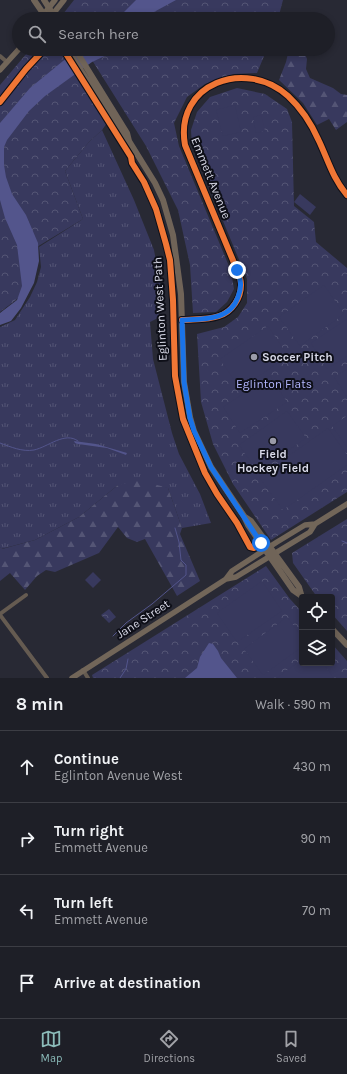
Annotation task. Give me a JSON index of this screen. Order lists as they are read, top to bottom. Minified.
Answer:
{"streets":{"main road":["Jane Street"],"street":["Emmett Avenue"],"cycle path":["Eglinton West Path"]},"parks":["Eglinton Flats"],"places":["Soccer Pitch","Field Hockey Field"],"page":{"search":"Search here","heading":["8 min","Walk · 590 m"],"list":[["Continue","Eglinton Avenue West","430 m"],["Turn right","Emmett Avenue","90 m"],["Turn left","Emmett Avenue","70 m"],"Arrive at destination"],"nav":["Map","Directions","Saved"]}}
